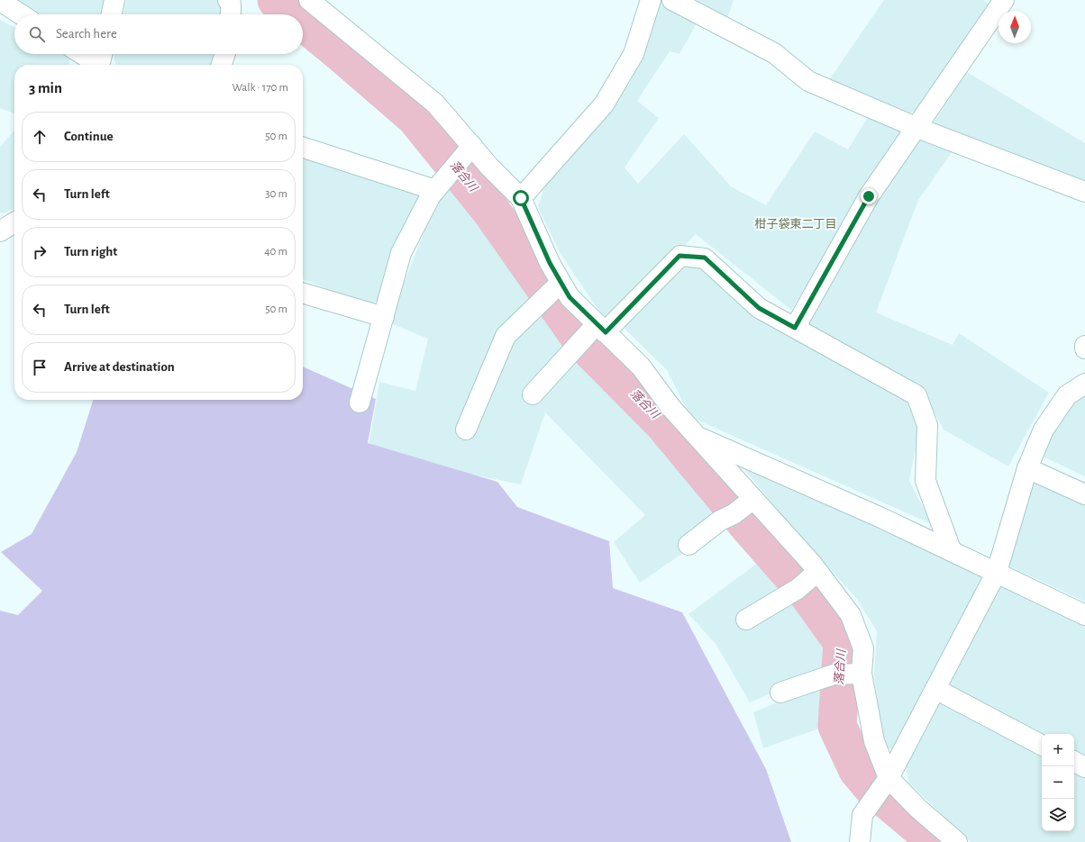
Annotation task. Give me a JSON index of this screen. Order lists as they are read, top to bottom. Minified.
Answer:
{"districts":["柑子袋東二丁目"],"water":["落合川"],"north":"top","page":{"search":"Search here","heading":["3 min","Walk · 170 m"],"list":[["Continue","50 m"],["Turn left","30 m"],["Turn right","40 m"],["Turn left","50 m"],"Arrive at destination"],"map_buttons":["+","−"]}}
